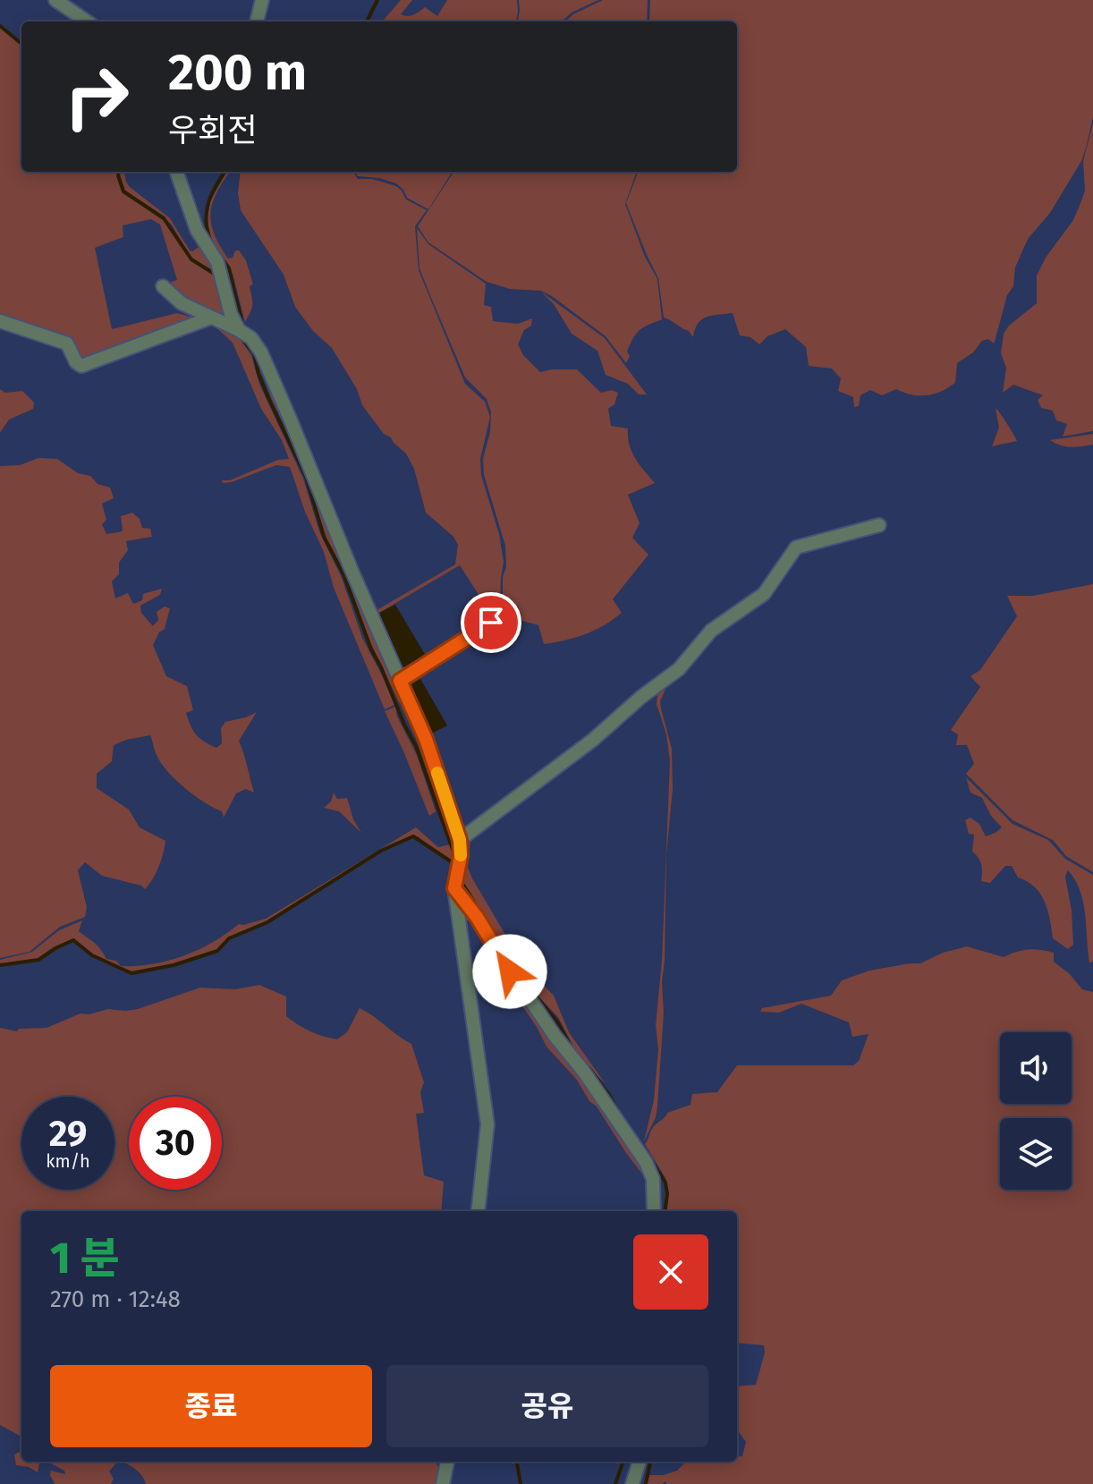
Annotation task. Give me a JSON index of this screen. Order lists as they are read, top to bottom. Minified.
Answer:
{"page":{"turn":["200 m","우회전"],"speed":"29 km/h","limit":"30","heading":["1 분","270 m · 12:48"],"buttons":["종료","공유"]}}
